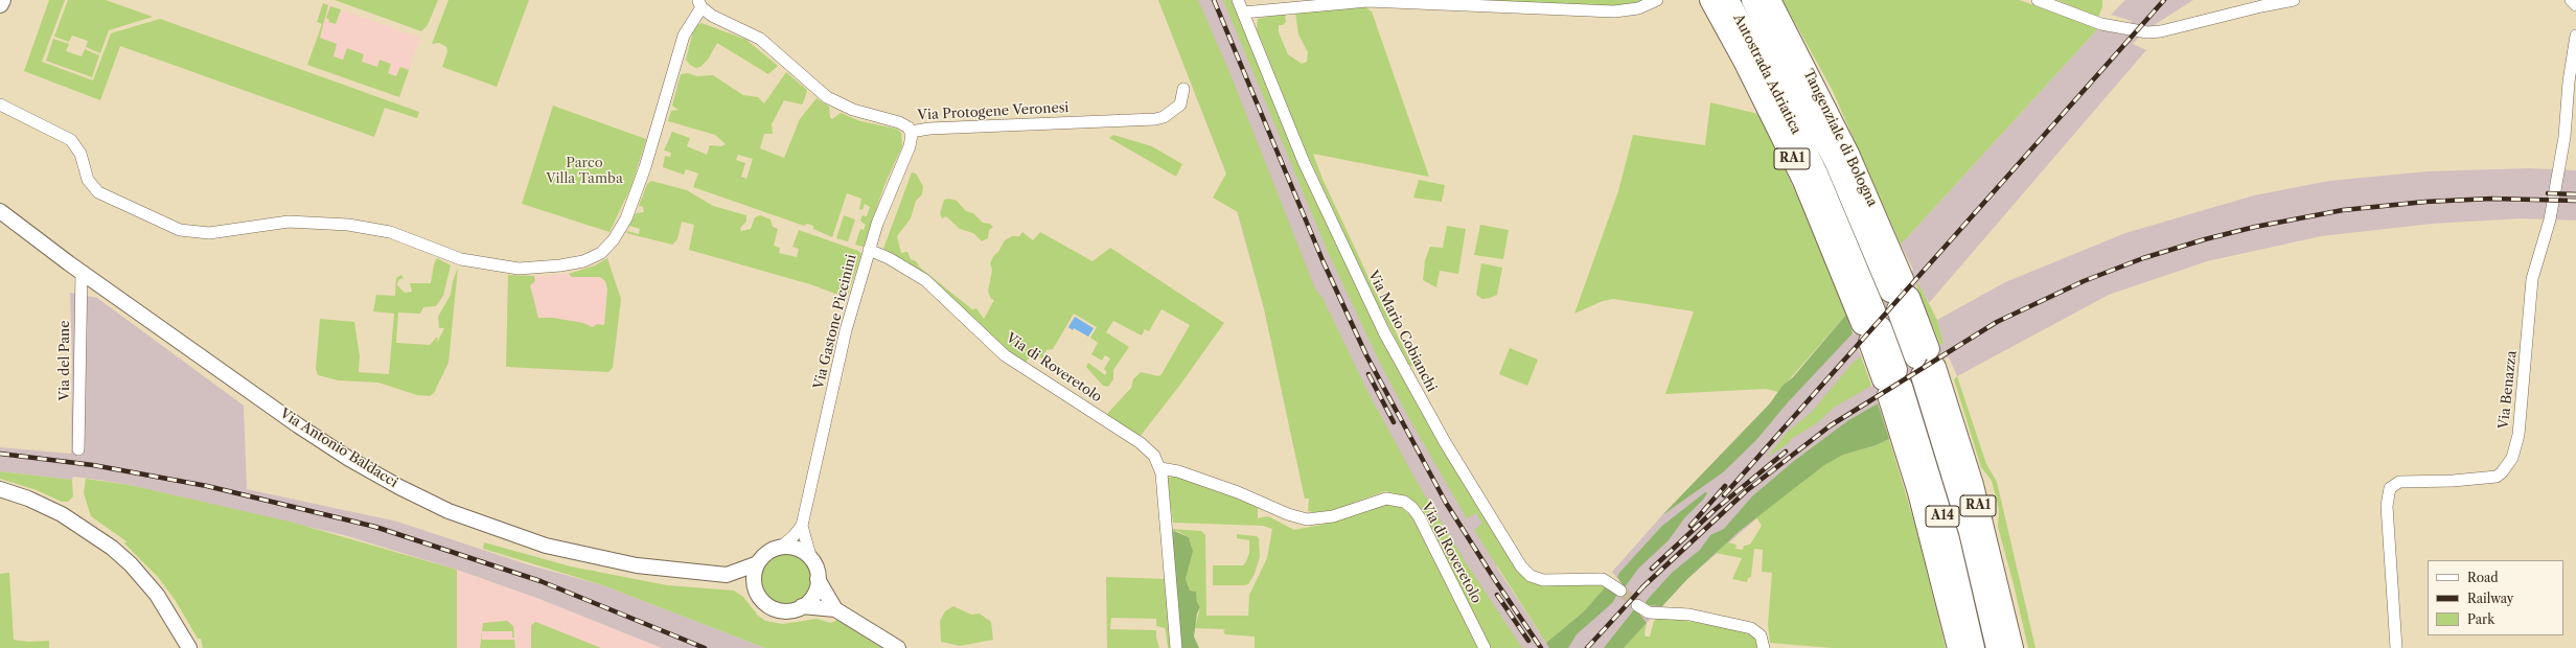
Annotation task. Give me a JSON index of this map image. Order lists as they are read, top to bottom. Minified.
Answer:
{"streets":{"highway":["Autostrada Adriatica","Tangenziale di Bologna","RA1","A14"],"street":["Via Protogene Veronesi","Via Gastone Piccinini","Via Mario Cobianchi","Via del Pane","Via di Roveretolo","Via Benazza","Via Antonio Baldacci"]},"crossings":[["Autostrada Adriatica","Tangenziale di Bologna"],["Autostrada Adriatica","RA1"],["Via Protogene Veronesi","Via Gastone Piccinini"],["Tangenziale di Bologna","A14"],["Via Gastone Piccinini","Via di Roveretolo"],["Via Gastone Piccinini","Via Antonio Baldacci"],["Via del Pane","Via Antonio Baldacci"]],"parks":["Parco Villa Tamba"],"legend":["Road","Railway","Park"]}
